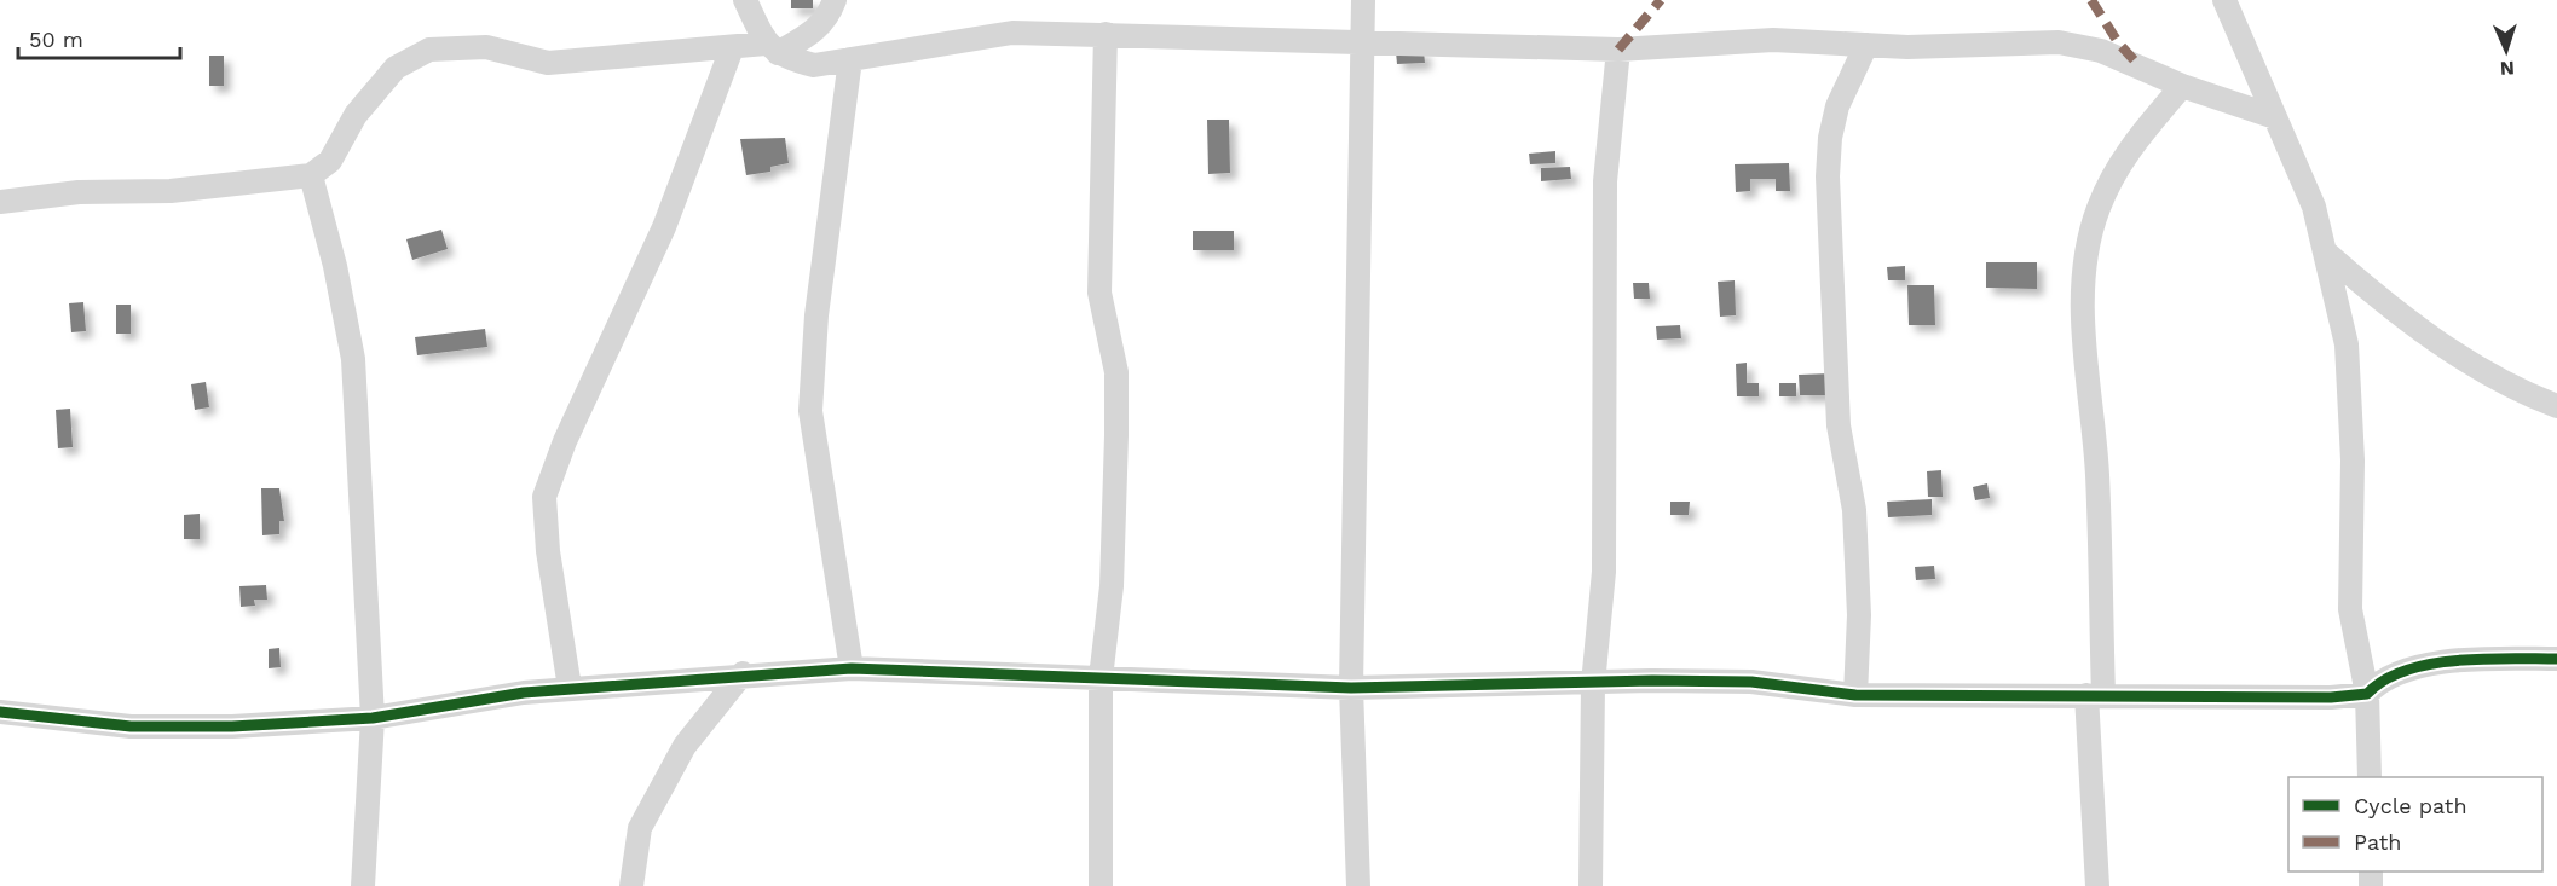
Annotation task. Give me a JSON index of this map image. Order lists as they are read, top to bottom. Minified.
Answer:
{"legend":["Cycle path","Path"],"scale_bar":"50 m","north":"bottom"}
